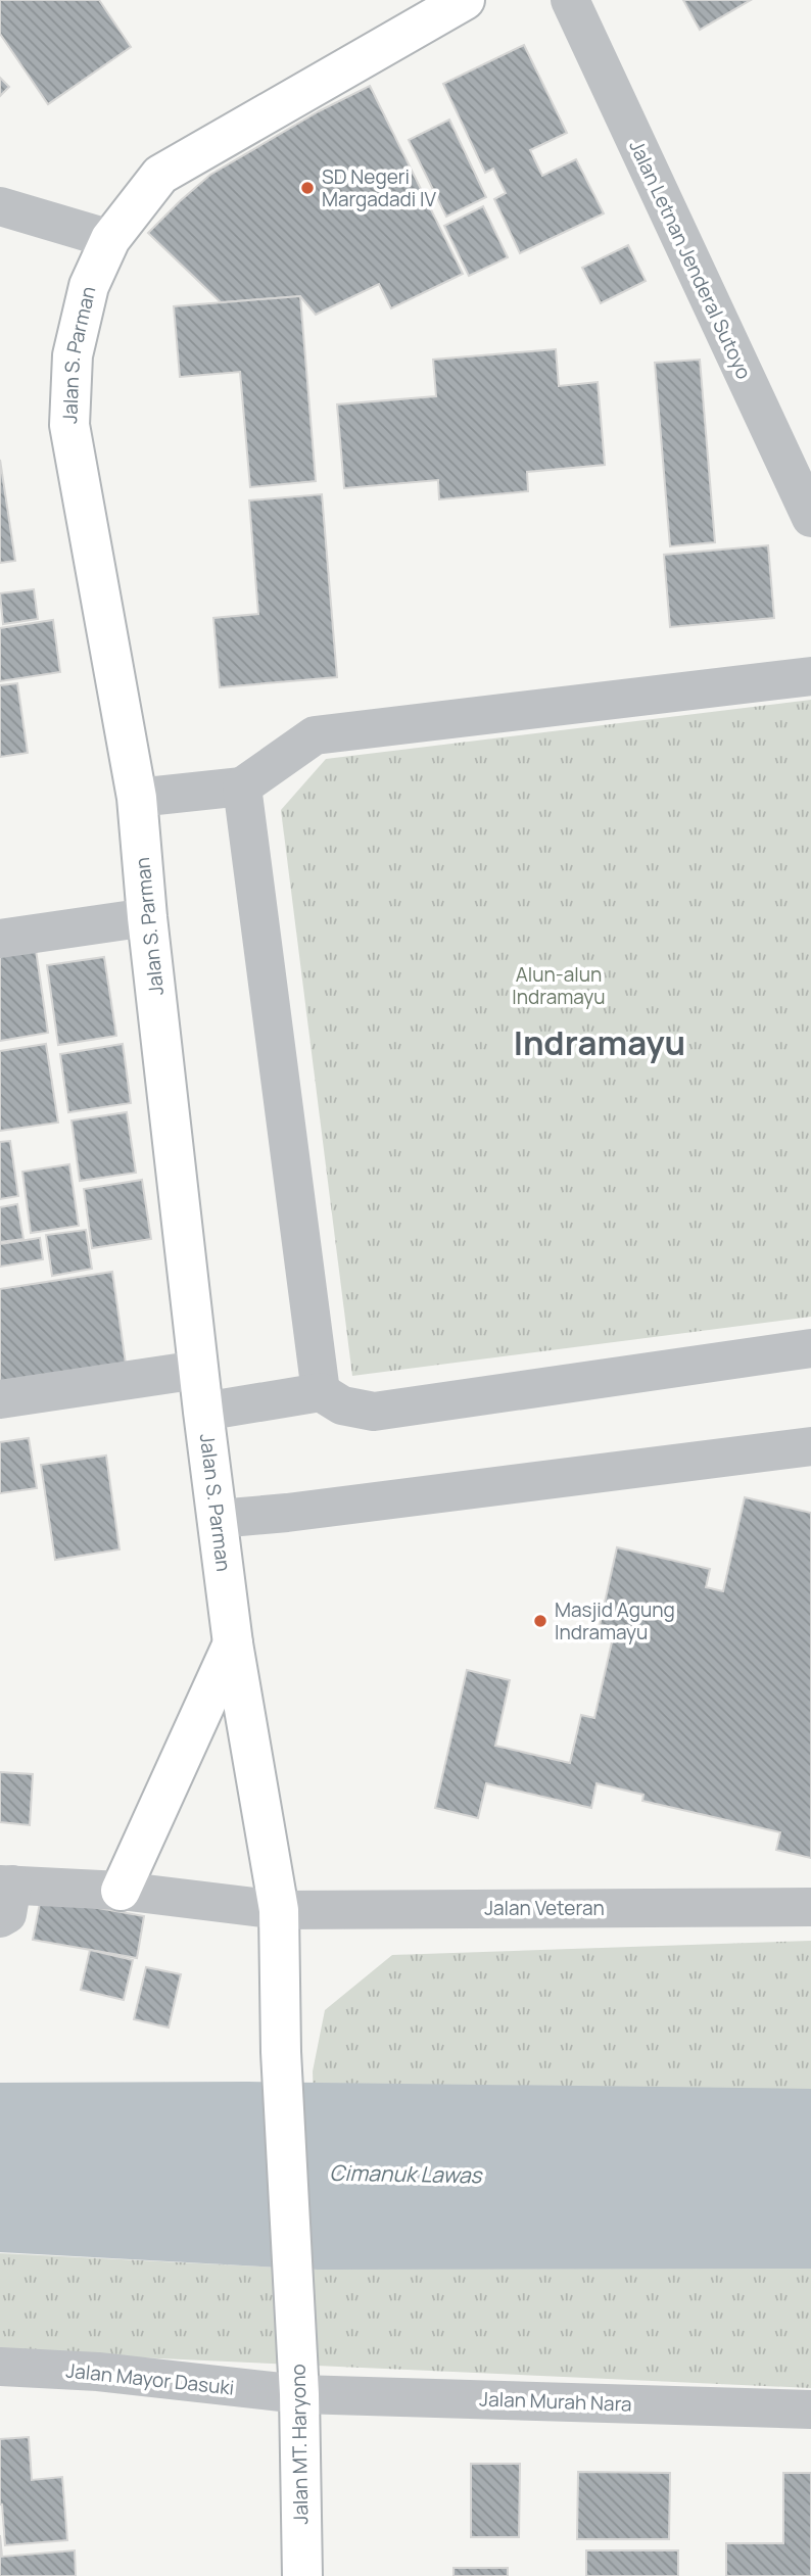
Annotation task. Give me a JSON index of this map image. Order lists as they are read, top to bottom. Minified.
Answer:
{"streets":{"main road":["Jalan S. Parman","Jalan MT. Haryono"],"street":["Jalan Letnan Jenderal Sutoyo","Jalan Veteran","Jalan Mayor Dasuki","Jalan Murah Nara"]},"crossings":[["Jalan S. Parman","Jalan Veteran"],["Jalan S. Parman","Jalan MT. Haryono"],["Jalan Mayor Dasuki","Jalan Murah Nara"],["Jalan Mayor Dasuki","Jalan MT. Haryono"],["Jalan Murah Nara","Jalan MT. Haryono"]],"districts":["Indramayu"],"water":["Cimanuk Lawas"],"parks":["Alun-alun Indramayu"],"places":["SD Negeri Margadadi IV","Masjid Agung Indramayu"]}
